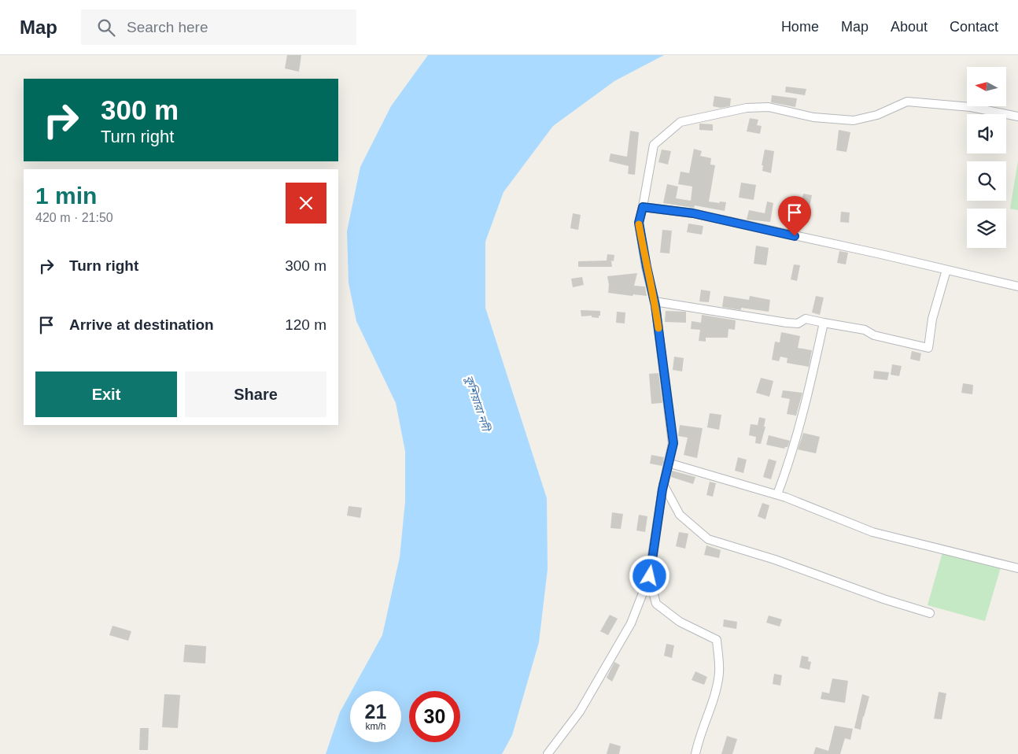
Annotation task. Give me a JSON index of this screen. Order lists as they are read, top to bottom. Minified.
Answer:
{"water":["কুশিয়ারা নদী"],"north":"left","page":{"header":"Map","search":"Search here","nav":["Home","Map","About","Contact"],"turn":["300 m","Turn right"],"heading":["1 min","420 m · 21:50"],"list":[{"name":"Turn right","value":"300 m"},{"name":"Arrive at destination","value":"120 m"}],"buttons":["Exit","Share"],"speed":"21 km/h","limit":"30"}}
